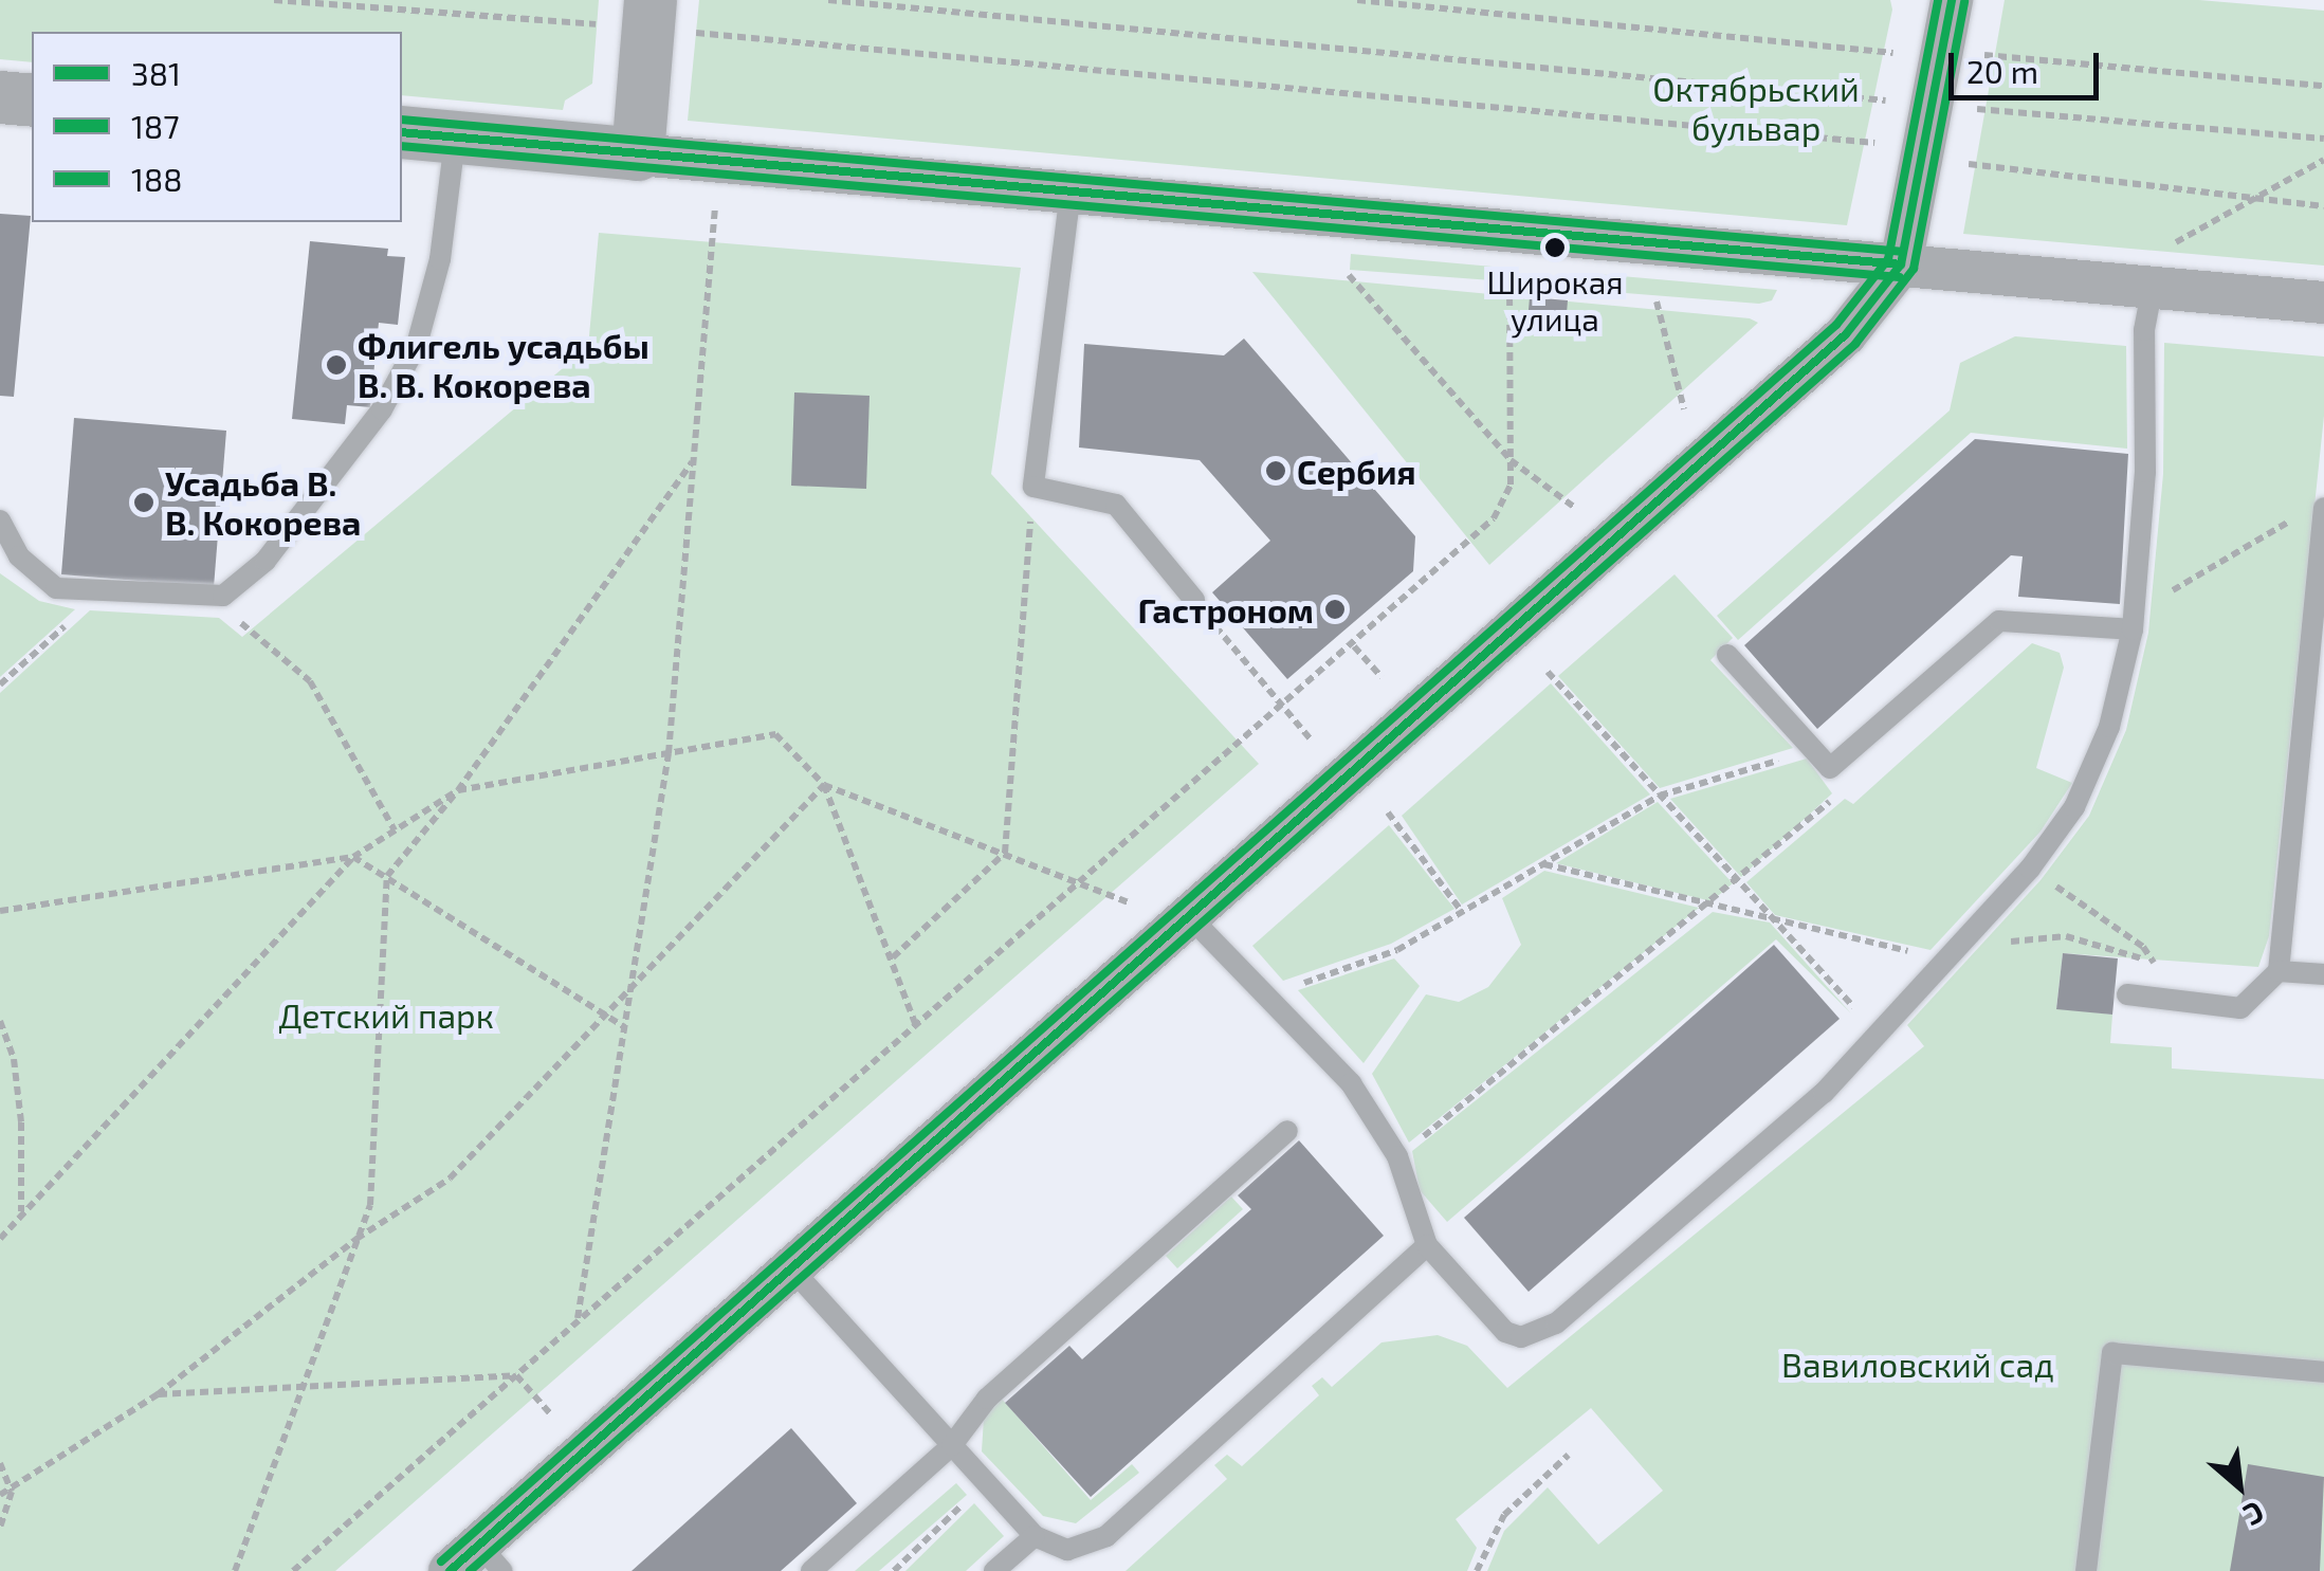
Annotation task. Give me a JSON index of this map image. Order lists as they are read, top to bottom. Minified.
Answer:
{"parks":["Октябрьский бульвар","Детский парк","Вавиловский сад"],"places":["Широкая улица","Флигель усадьбы В. В. Кокорева","Сербия","Усадьба В. В. Кокорева","Гастроном"],"lines":["transit line 381","transit line 188","transit line 187"],"legend":["381","187","188"],"scale_bar":"20 m","north":"bottom right"}
